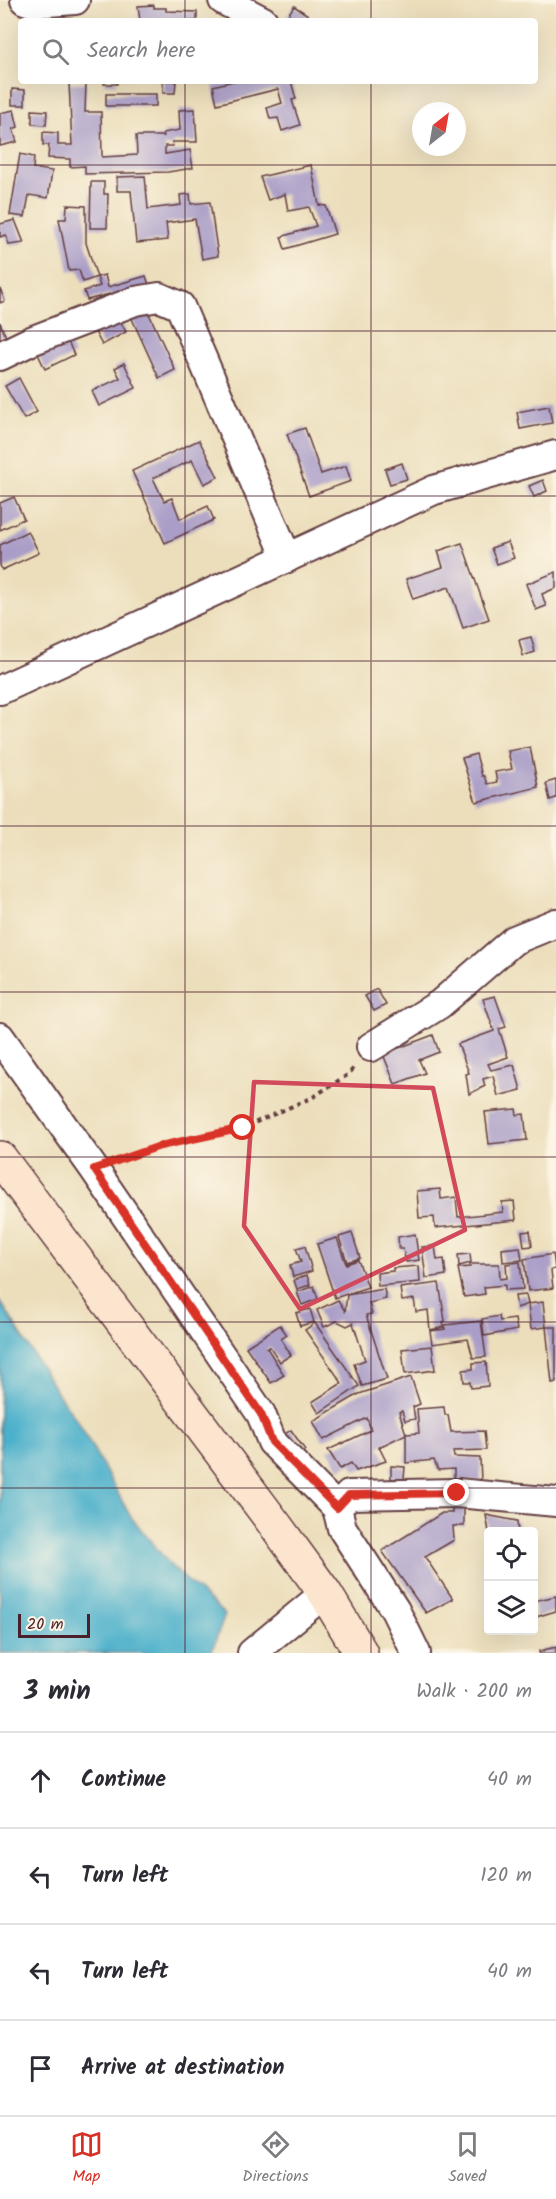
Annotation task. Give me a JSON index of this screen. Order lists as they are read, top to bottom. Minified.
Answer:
{"scale_bar":"20 m","north":"top right","page":{"search":"Search here","scale":"20 m","heading":["3 min","Walk · 200 m"],"list":[["Continue","40 m"],["Turn left","120 m"],["Turn left","40 m"],"Arrive at destination"],"nav":["Map","Directions","Saved"]}}
